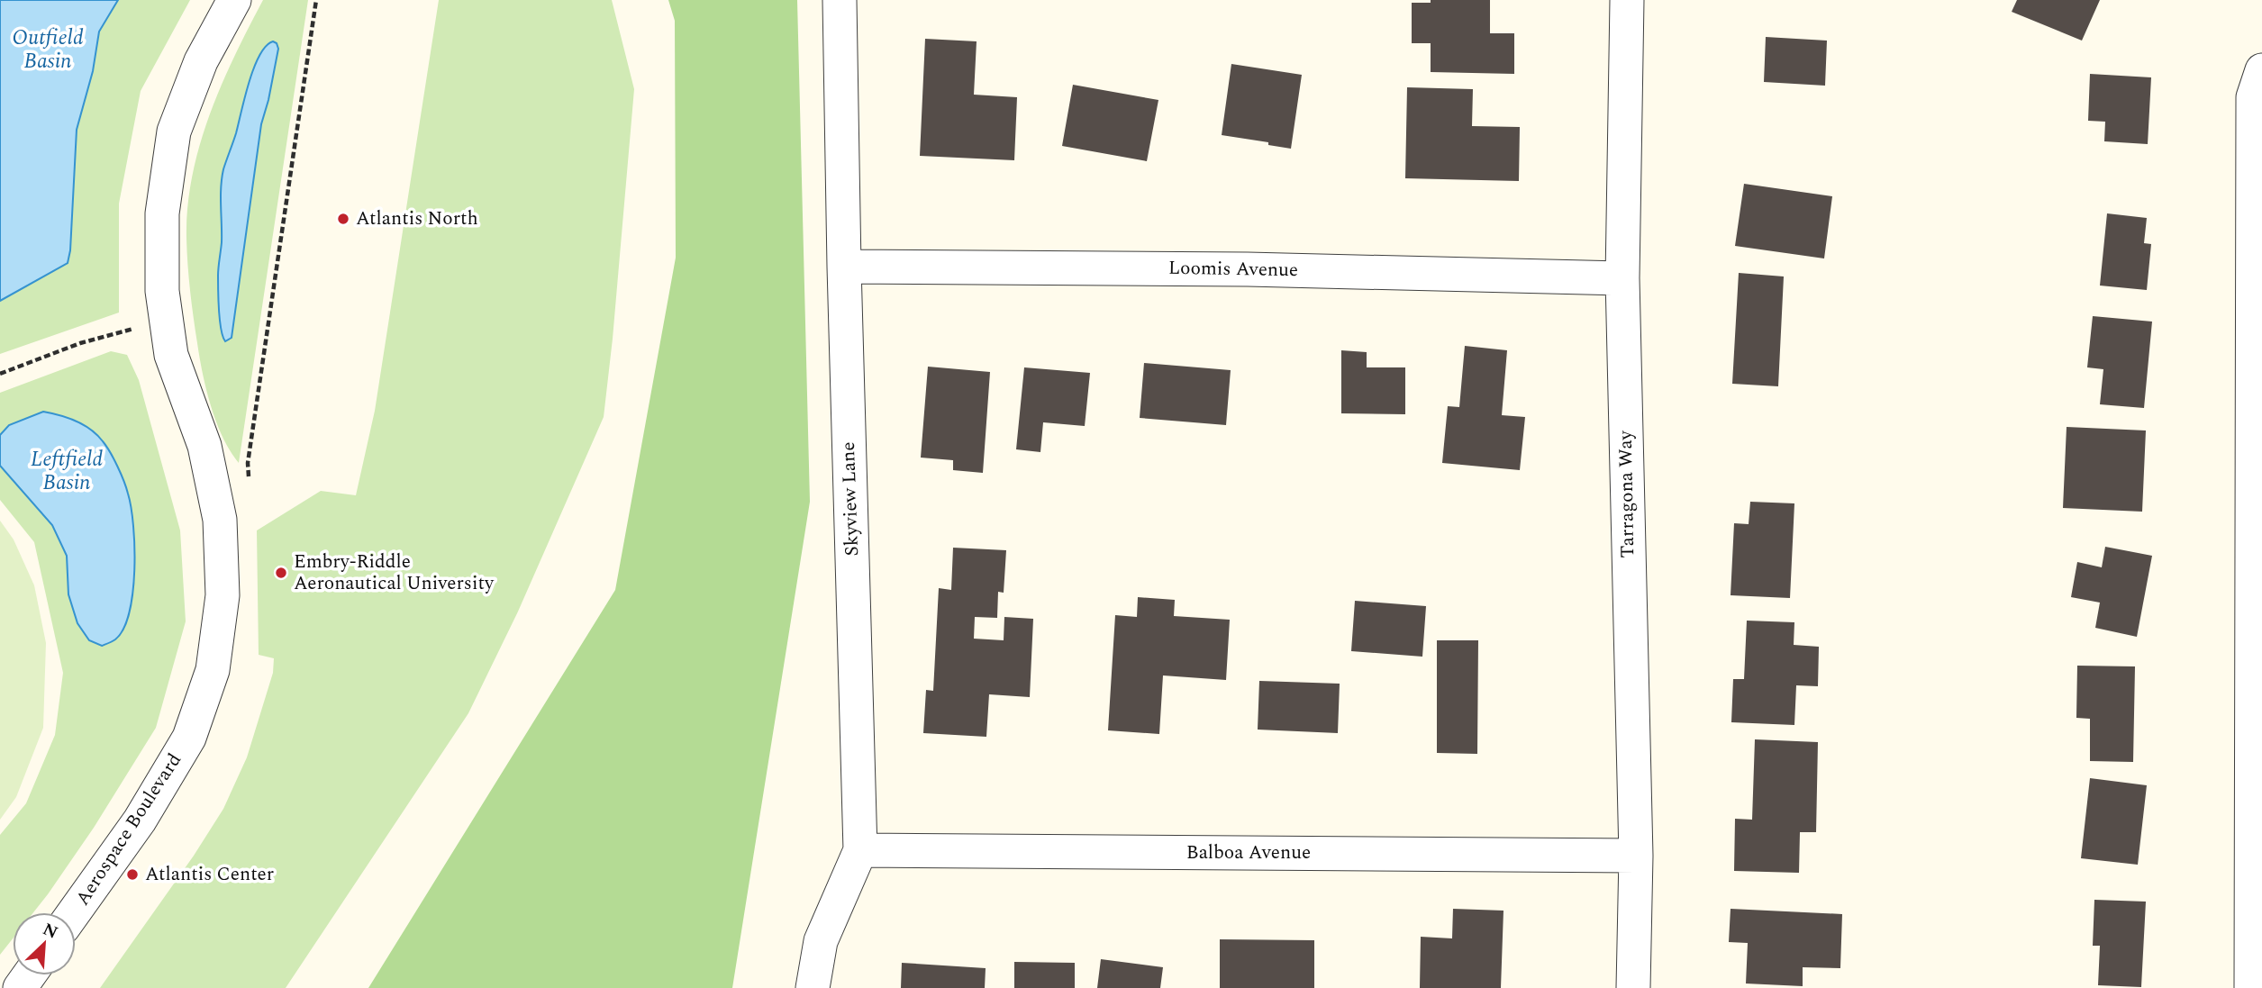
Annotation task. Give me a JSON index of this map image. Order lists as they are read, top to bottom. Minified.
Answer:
{"streets":{"street":["Loomis Avenue","Tarragona Way","Skyview Lane","Aerospace Boulevard","Balboa Avenue"]},"crossings":[["Loomis Avenue","Tarragona Way"],["Loomis Avenue","Skyview Lane"],["Tarragona Way","Balboa Avenue"],["Skyview Lane","Balboa Avenue"]],"water":["Outfield Basin","Leftfield Basin"],"places":["Atlantis North","Embry-Riddle Aeronautical University","Atlantis Center"],"north":"top right"}
